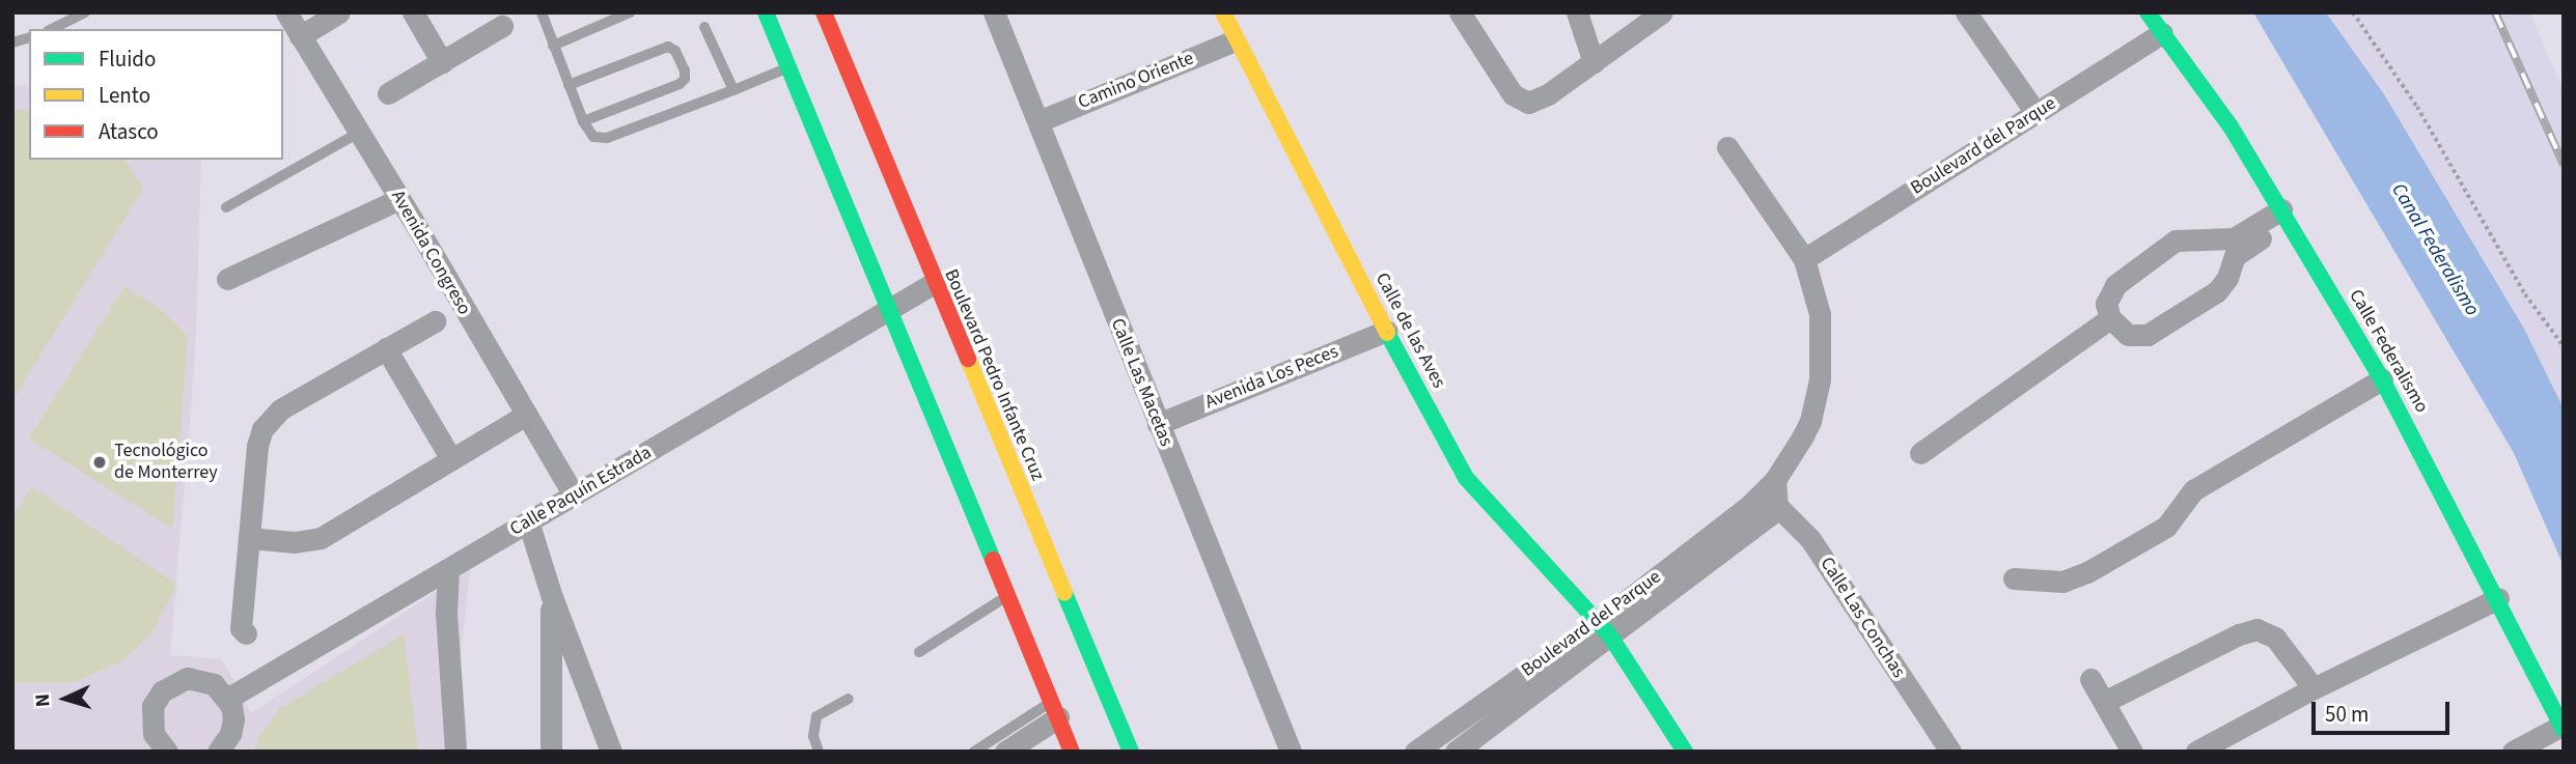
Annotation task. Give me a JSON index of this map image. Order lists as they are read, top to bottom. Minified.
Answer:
{"streets":{"main road":["Calle de las Aves","Calle Federalismo","Boulevard Pedro Infante Cruz"],"street":["Camino Oriente","Boulevard del Parque","Avenida Congreso","Avenida Los Peces","Calle Las Macetas","Calle Paquín Estrada","Calle Las Conchas"]},"crossings":[["Camino Oriente","Calle de las Aves"],["Camino Oriente","Calle Las Macetas"],["Boulevard del Parque","Calle de las Aves"],["Boulevard del Parque","Calle Federalismo"],["Boulevard del Parque","Calle Las Conchas"],["Avenida Congreso","Calle Paquín Estrada"],["Calle de las Aves","Avenida Los Peces"],["Boulevard Pedro Infante Cruz","Calle Paquín Estrada"],["Avenida Los Peces","Calle Las Macetas"]],"water":["Canal Federalismo"],"places":["Tecnológico de Monterrey"],"legend":["Fluido","Lento","Atasco"],"scale_bar":"50 m","north":"left"}
